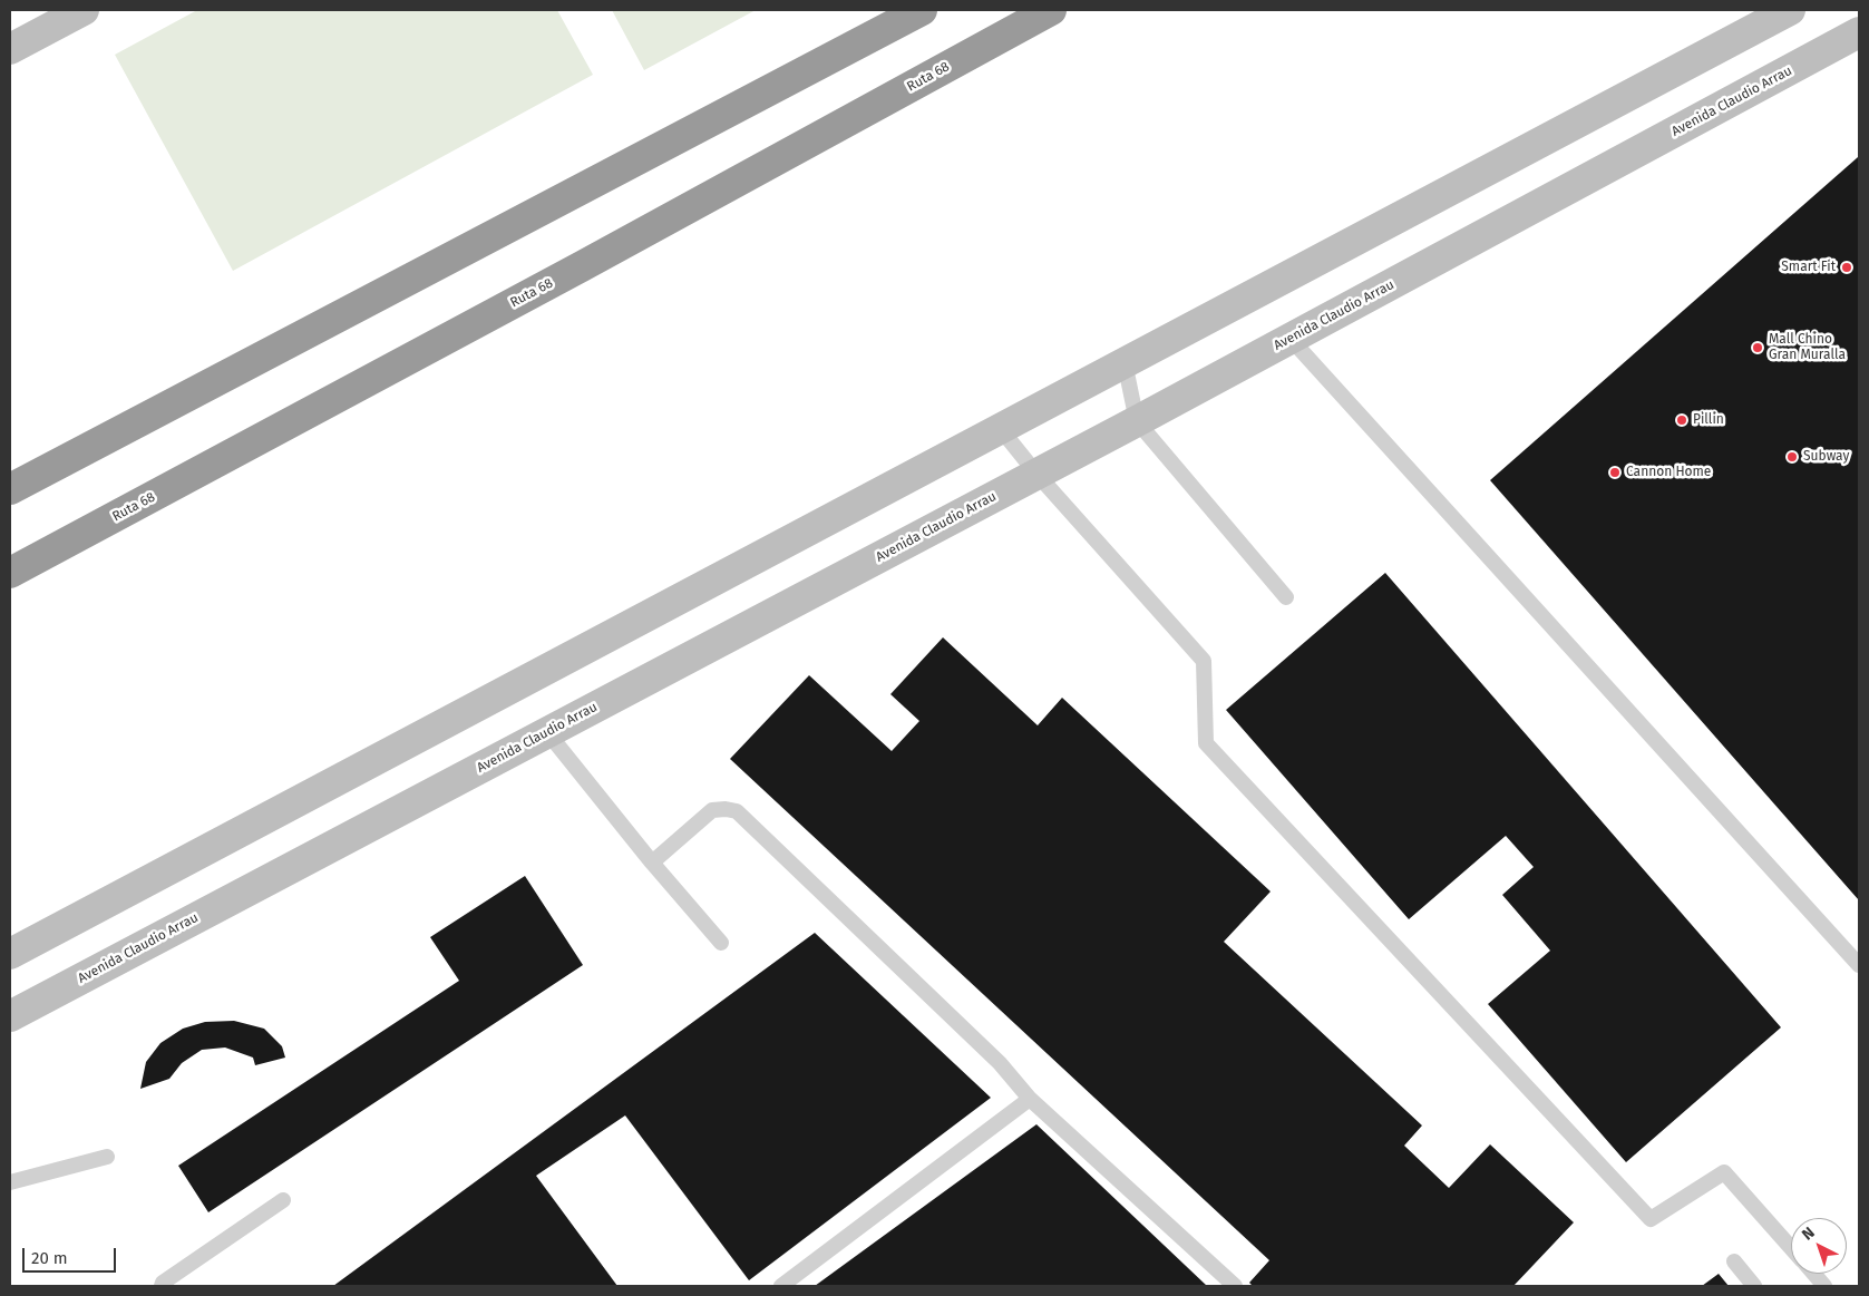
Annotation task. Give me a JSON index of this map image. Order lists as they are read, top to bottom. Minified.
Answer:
{"streets":{"highway":["Ruta 68"],"street":["Avenida Claudio Arrau"]},"places":["Smart Fit","Mall Chino Gran Muralla","Pillin","Subway","Cannon Home"],"scale_bar":"20 m","north":"top left"}
